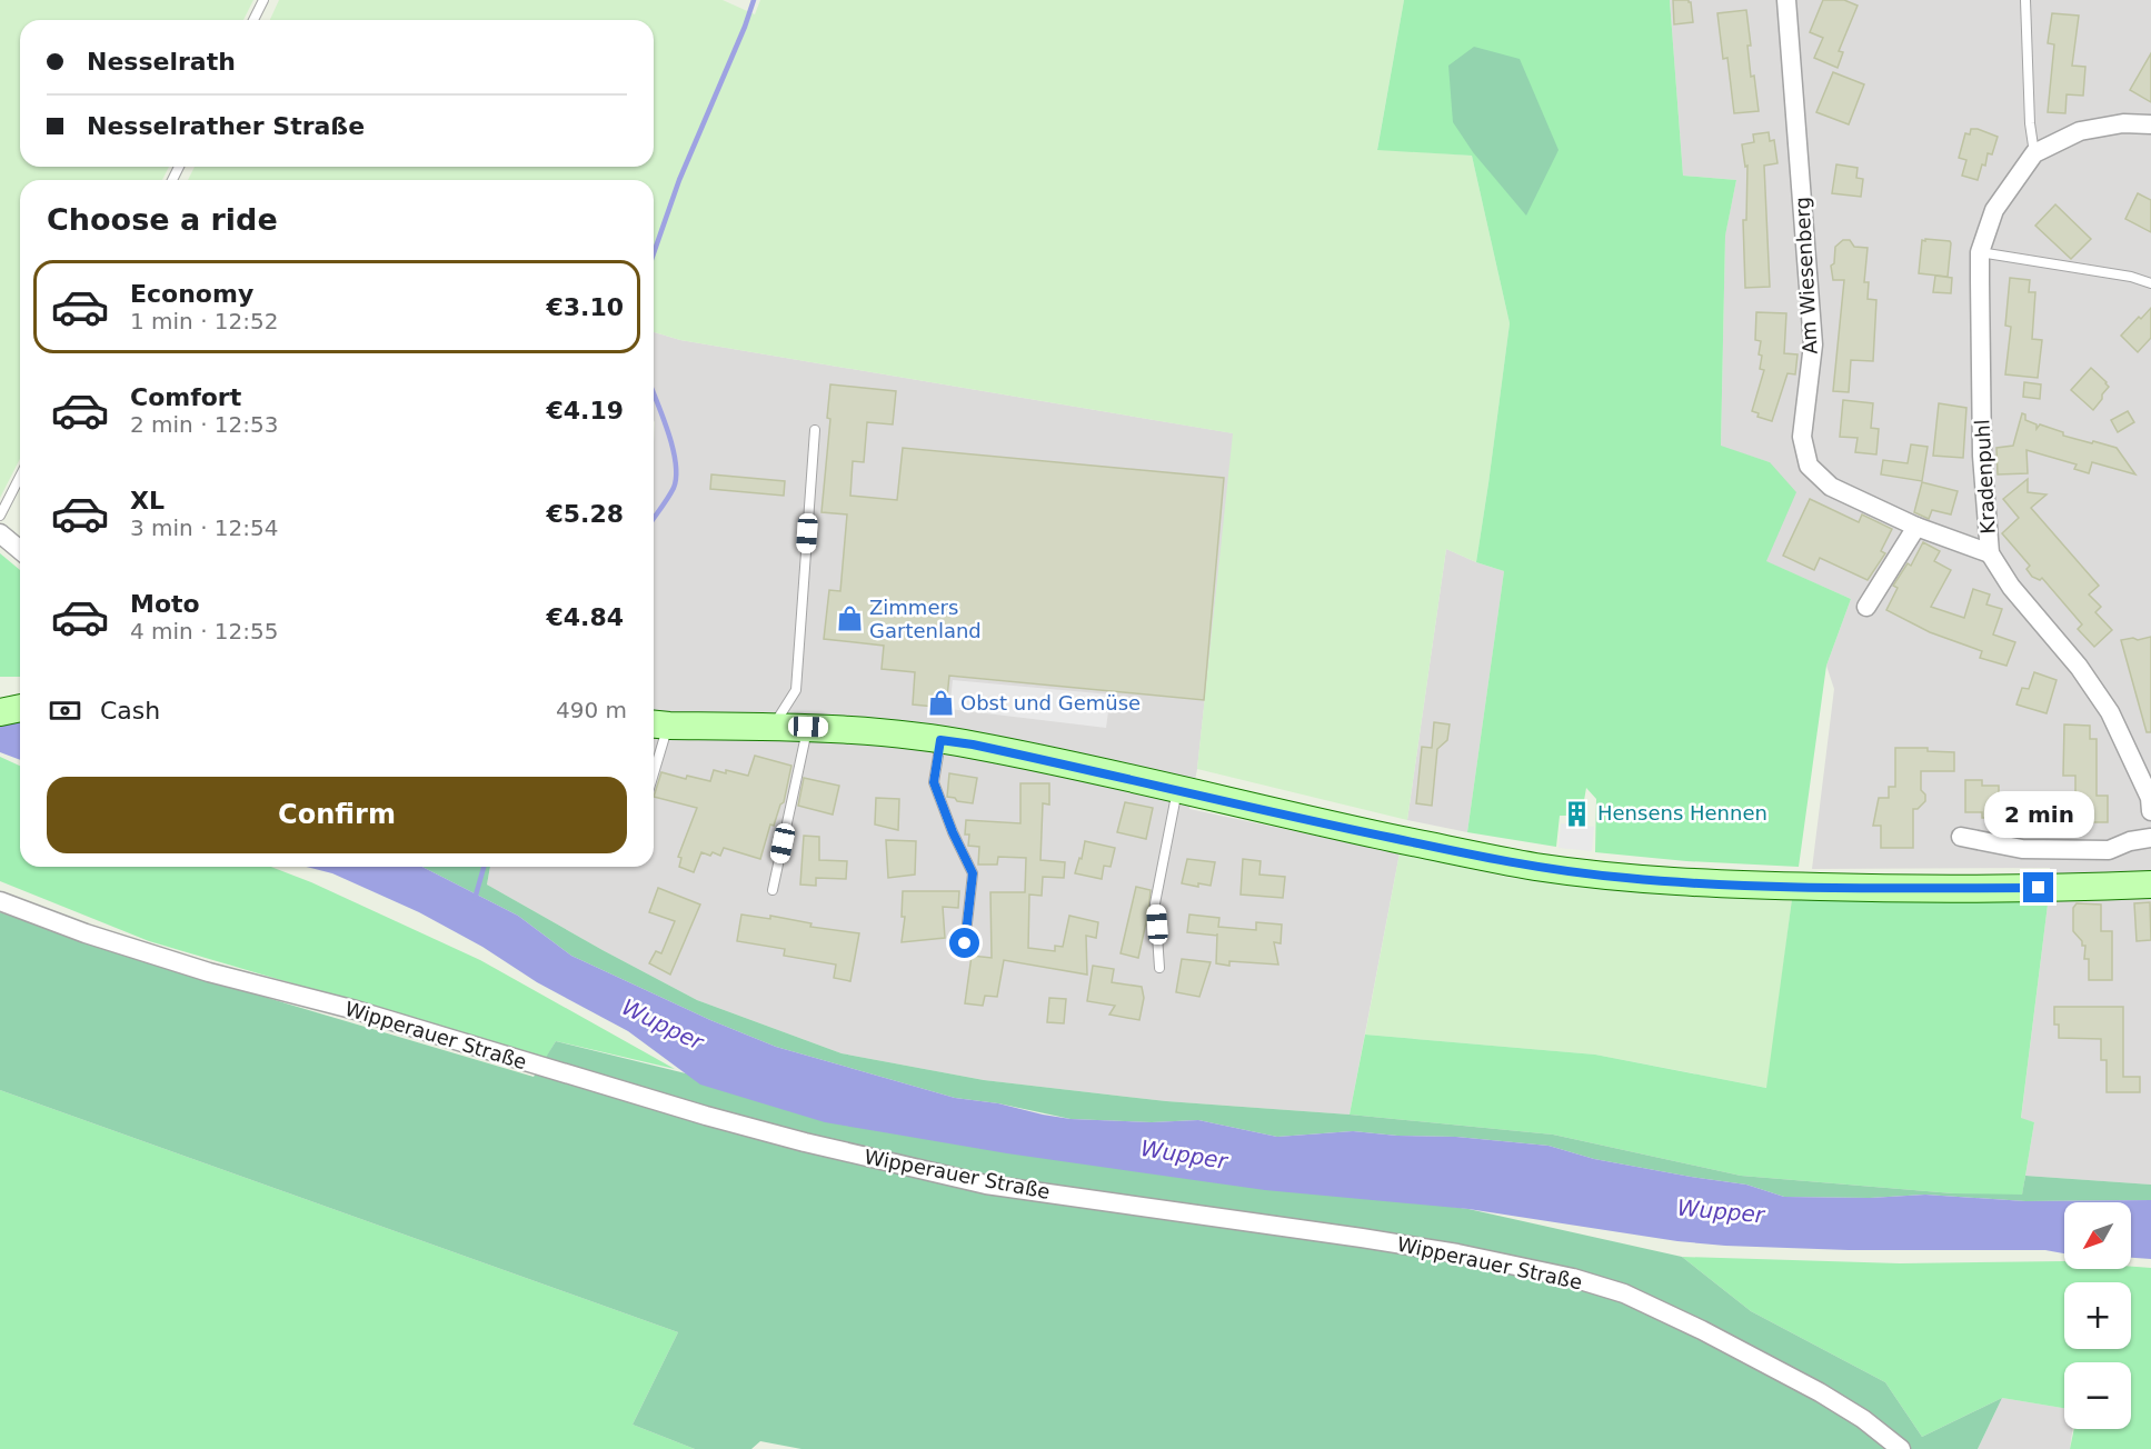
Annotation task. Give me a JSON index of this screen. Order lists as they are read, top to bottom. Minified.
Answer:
{"streets":{"street":["Am Wiesenberg","Kradenpuhl","Wipperauer Straße"]},"crossings":[["Am Wiesenberg","Kradenpuhl"]],"water":["Wupper"],"places":{"shop":["Zimmers Gartenland","Obst und Gemüse"],"building":["Hensens Hennen"]},"north":"bottom left","page":{"banner":["Nesselrath","Nesselrather Straße"],"heading":"Choose a ride","list":[{"name":"Economy","note":"1 min · 12:52","value":"€3.10"},{"name":"Comfort","note":"2 min · 12:53","value":"€4.19"},{"name":"XL","note":"3 min · 12:54","value":"€5.28"},{"name":"Moto","note":"4 min · 12:55","value":"€4.84"}],"pay":["Cash","490 m"],"buttons":"Confirm","bubble":"2 min","map_buttons":["+","−"]}}
